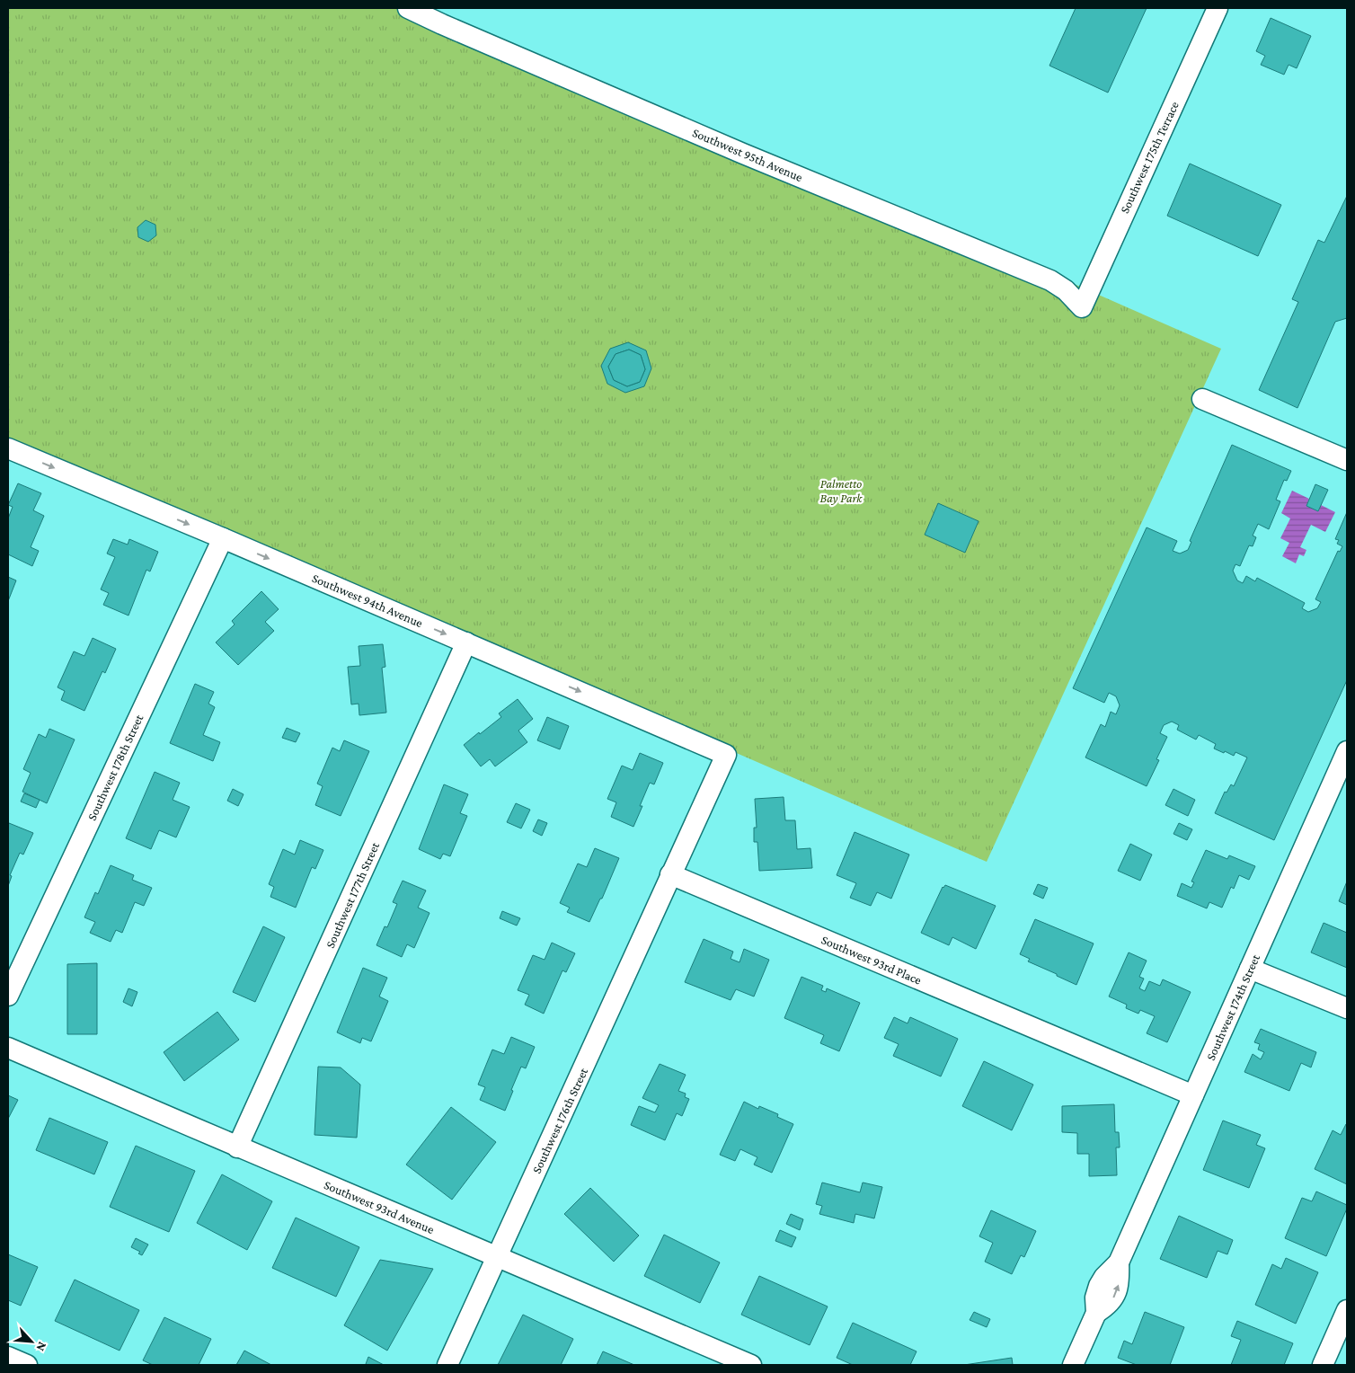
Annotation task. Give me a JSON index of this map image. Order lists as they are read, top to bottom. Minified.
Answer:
{"streets":{"street":["Southwest 95th Avenue","Southwest 175th Terrace","Southwest 94th Avenue","Southwest 178th Street","Southwest 177th Street","Southwest 93rd Place","Southwest 174th Street","Southwest 176th Street","Southwest 93rd Avenue"]},"crossings":[["Southwest 95th Avenue","Southwest 175th Terrace"],["Southwest 94th Avenue","Southwest 178th Street"],["Southwest 94th Avenue","Southwest 177th Street"],["Southwest 94th Avenue","Southwest 93rd Place"],["Southwest 94th Avenue","Southwest 176th Street"],["Southwest 177th Street","Southwest 93rd Avenue"],["Southwest 93rd Place","Southwest 174th Street"],["Southwest 93rd Place","Southwest 176th Street"],["Southwest 176th Street","Southwest 93rd Avenue"]],"one_way":["Southwest 94th Avenue"],"parks":["Palmetto Bay Park"],"north":"bottom right"}
